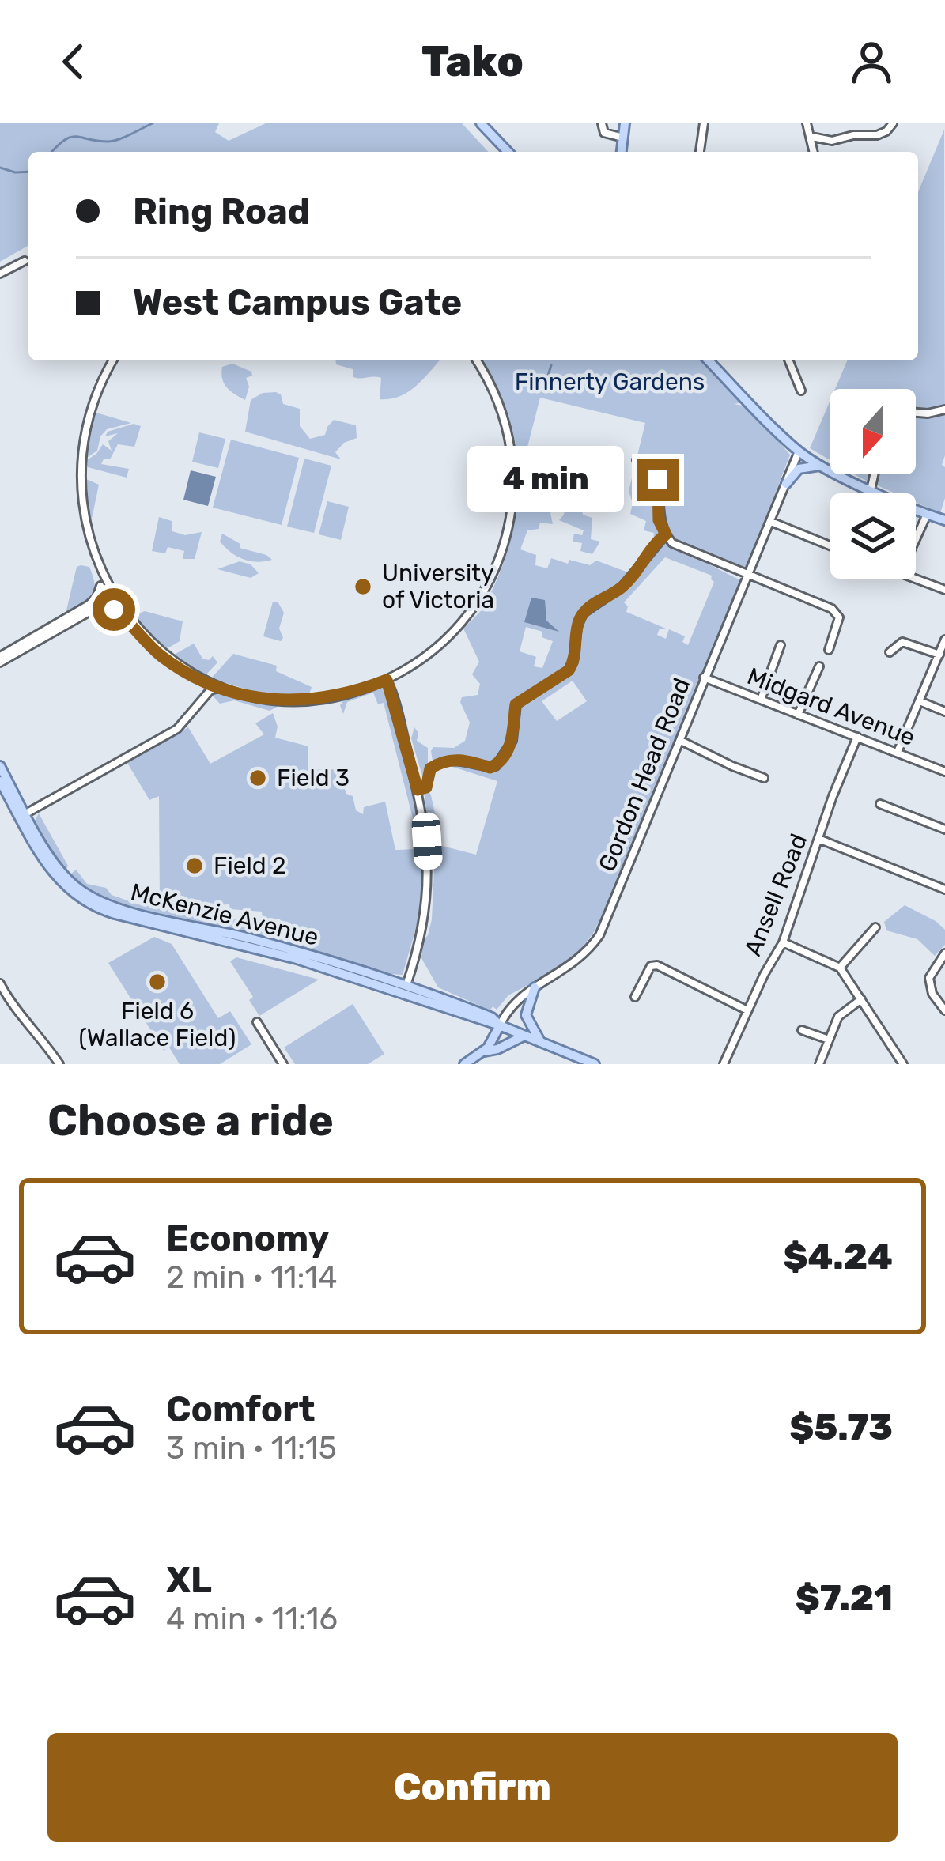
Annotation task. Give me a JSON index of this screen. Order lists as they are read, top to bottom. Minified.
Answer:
{"streets":{"main road":["Gordon Head Road","McKenzie Avenue"],"street":["Midgard Avenue","Ansell Road"]},"crossings":[["Midgard Avenue","Gordon Head Road"],["Midgard Avenue","Ansell Road"],["Gordon Head Road","McKenzie Avenue"]],"parks":["Finnerty Gardens"],"places":["University of Victoria","Field 3","Field 2","Field 6 (Wallace Field)"],"north":"bottom","page":{"header":"Tako","banner":["Ring Road","West Campus Gate"],"bubble":"4 min","heading":"Choose a ride","list":[{"name":"Economy","note":"2 min · 11:14","value":"$4.24"},{"name":"Comfort","note":"3 min · 11:15","value":"$5.73"},{"name":"XL","note":"4 min · 11:16","value":"$7.21"}],"buttons":"Confirm"}}
